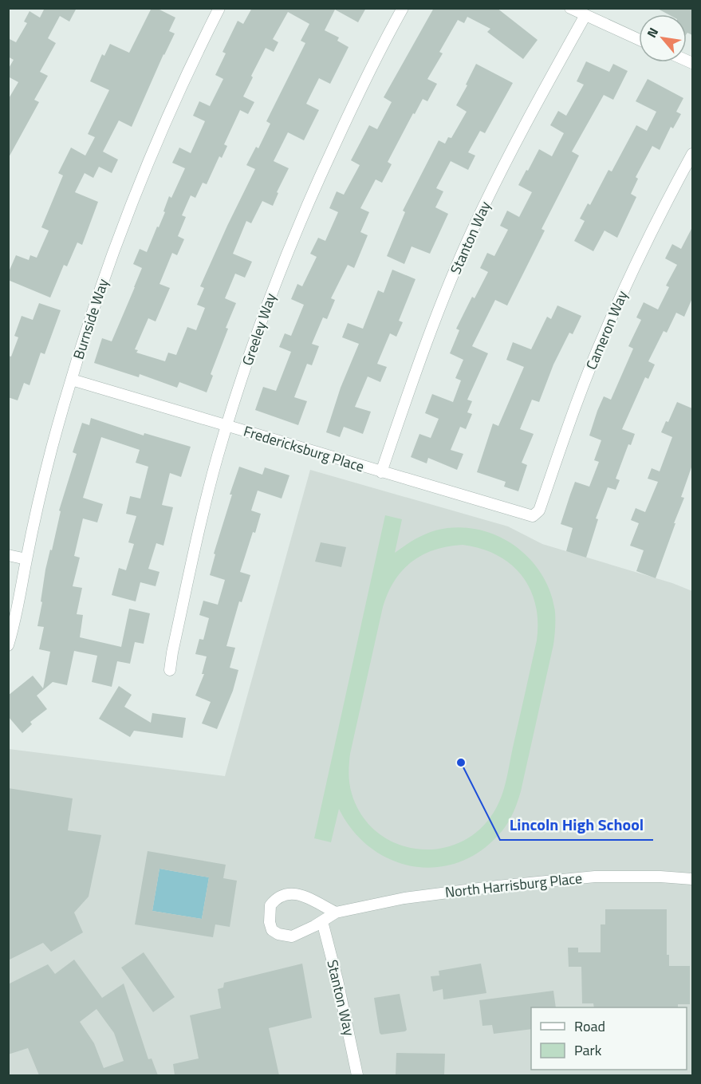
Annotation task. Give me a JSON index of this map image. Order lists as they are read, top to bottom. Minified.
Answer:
{"streets":{"street":["Stanton Way","Burnside Way","Greeley Way","Cameron Way","Fredericksburg Place","North Harrisburg Place"]},"crossings":[["Stanton Way","Fredericksburg Place"],["Stanton Way","North Harrisburg Place"],["Burnside Way","Fredericksburg Place"],["Greeley Way","Fredericksburg Place"],["Cameron Way","Fredericksburg Place"]],"places":["Lincoln High School"],"legend":["Road","Park"],"north":"top left"}
